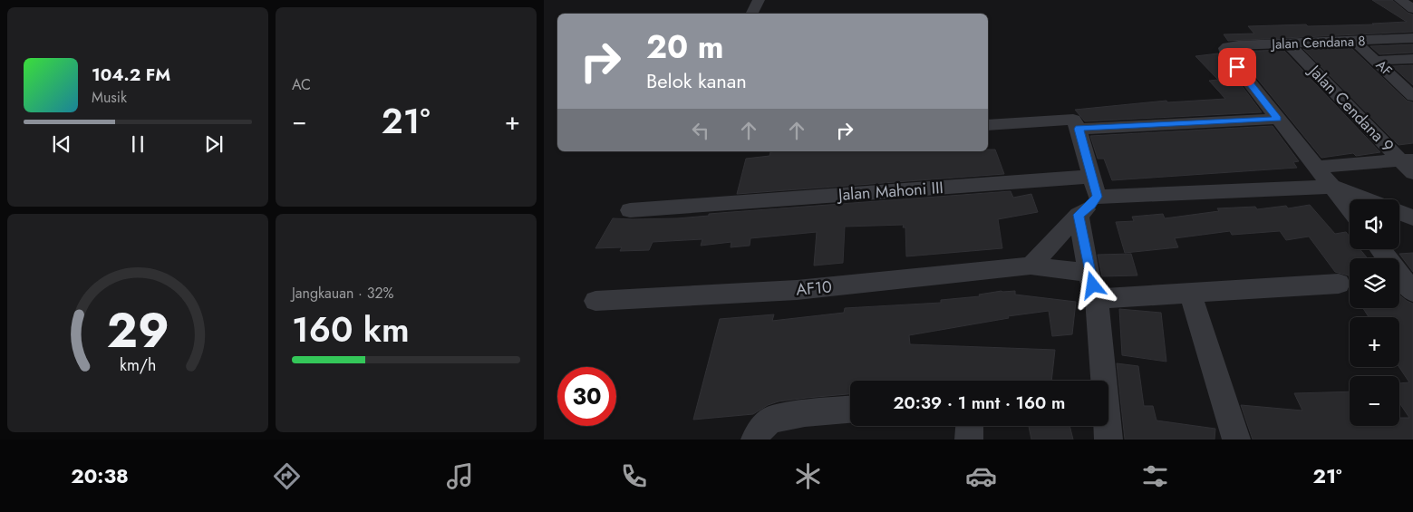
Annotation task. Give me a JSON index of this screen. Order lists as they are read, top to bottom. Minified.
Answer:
{"streets":{"street":["Jalan Cendana 8","AF","Jalan Cendana 9","Jalan Mahoni III","AF10"]},"crossings":[["Jalan Cendana 8","AF"],["Jalan Cendana 8","Jalan Cendana 9"]],"page":{"tile":["AC",["Jangkauan · 32%","160 km"]],"turn":["20 m","Belok kanan"],"song":["104.2 FM","Musik"],"heat":["−","21°","+"],"map_buttons":["+","−"],"limit":"30","trip":"20:39 · 1 mnt · 160 m","tabs":["20:38","21°"],"gauge":["29","km/h"]}}
